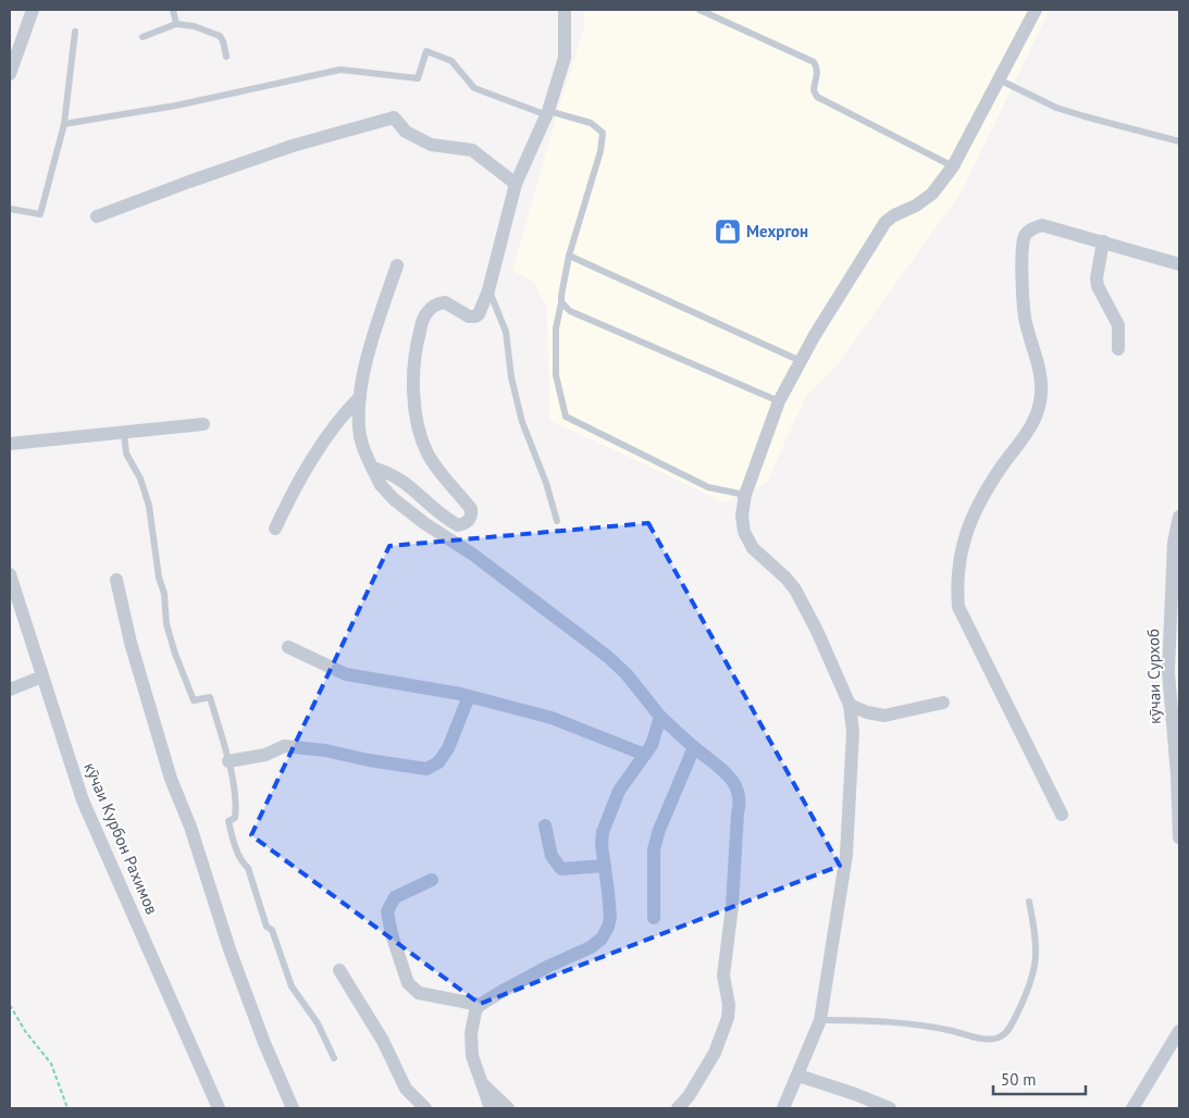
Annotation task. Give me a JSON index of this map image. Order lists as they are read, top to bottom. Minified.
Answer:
{"streets":{"street":["кӯчаи Сурхоб","кӯчаи Курбон Рахимов"]},"places":{"shop":["Мехргон"]},"scale_bar":"50 m"}
